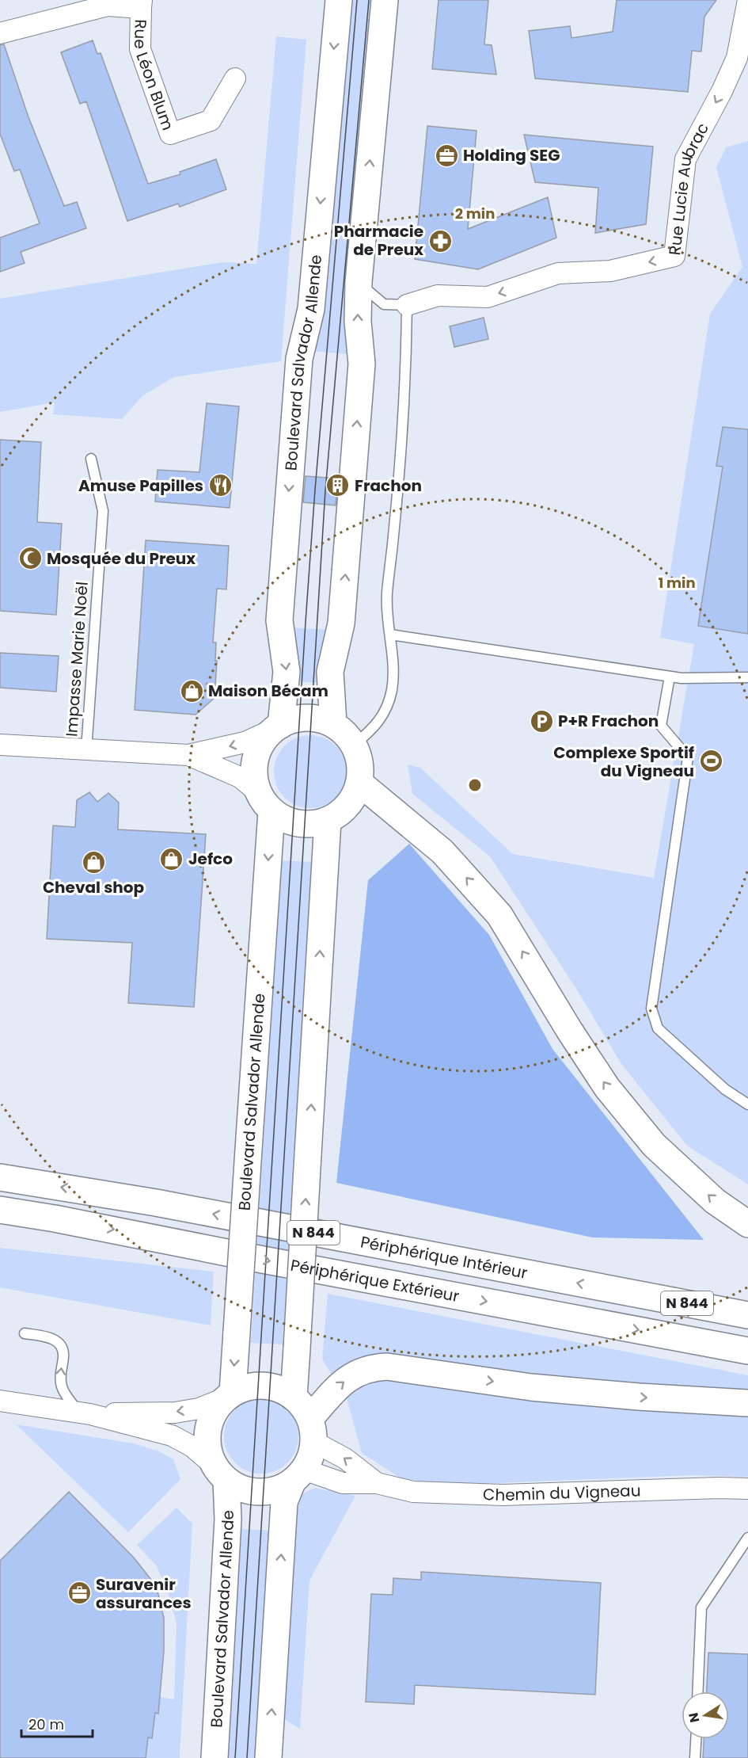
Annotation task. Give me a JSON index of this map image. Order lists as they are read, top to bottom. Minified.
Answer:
{"streets":{"main road":["Boulevard Salvador Allende","N 844","Périphérique Intérieur","Périphérique Extérieur"],"street":["Rue Léon Blum","Rue Lucie Aubrac","Chemin du Vigneau"],"lane":["Impasse Marie Noël"]},"crossings":[["Boulevard Salvador Allende","Chemin du Vigneau"]],"one_way":["Rue Lucie Aubrac"],"places":{"office":["Holding SEG","Suravenir assurances"],"pharmacy":["Pharmacie de Preux"],"restaurant":["Amuse Papilles"],"building":["Frachon"],"mosque":["Mosquée du Preux"],"shop":["Maison Bécam","Jefco","Cheval shop"],"parking":["P+R Frachon"],"sports":["Complexe Sportif du Vigneau"]},"scale_bar":"20 m","north":"left","rings":["2 min","1 min"]}
